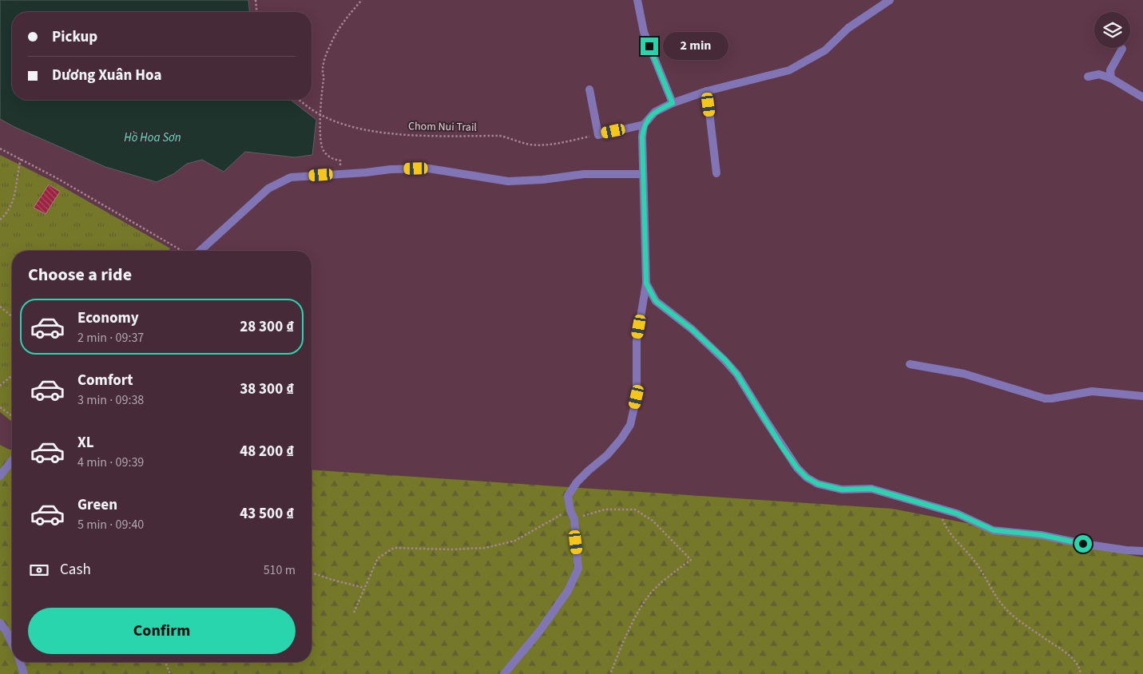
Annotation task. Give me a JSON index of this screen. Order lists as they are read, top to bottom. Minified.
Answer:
{"streets":{"path":["Chom Nui Trail"]},"water":["Hồ Hoa Sơn"],"page":{"banner":["Pickup","Dương Xuân Hoa"],"bubble":"2 min","heading":"Choose a ride","list":[{"name":"Economy","note":"2 min · 09:37","value":"28 300 ₫"},{"name":"Comfort","note":"3 min · 09:38","value":"38 300 ₫"},{"name":"XL","note":"4 min · 09:39","value":"48 200 ₫"},{"name":"Green","note":"5 min · 09:40","value":"43 500 ₫"}],"pay":["Cash","510 m"],"buttons":"Confirm"}}
